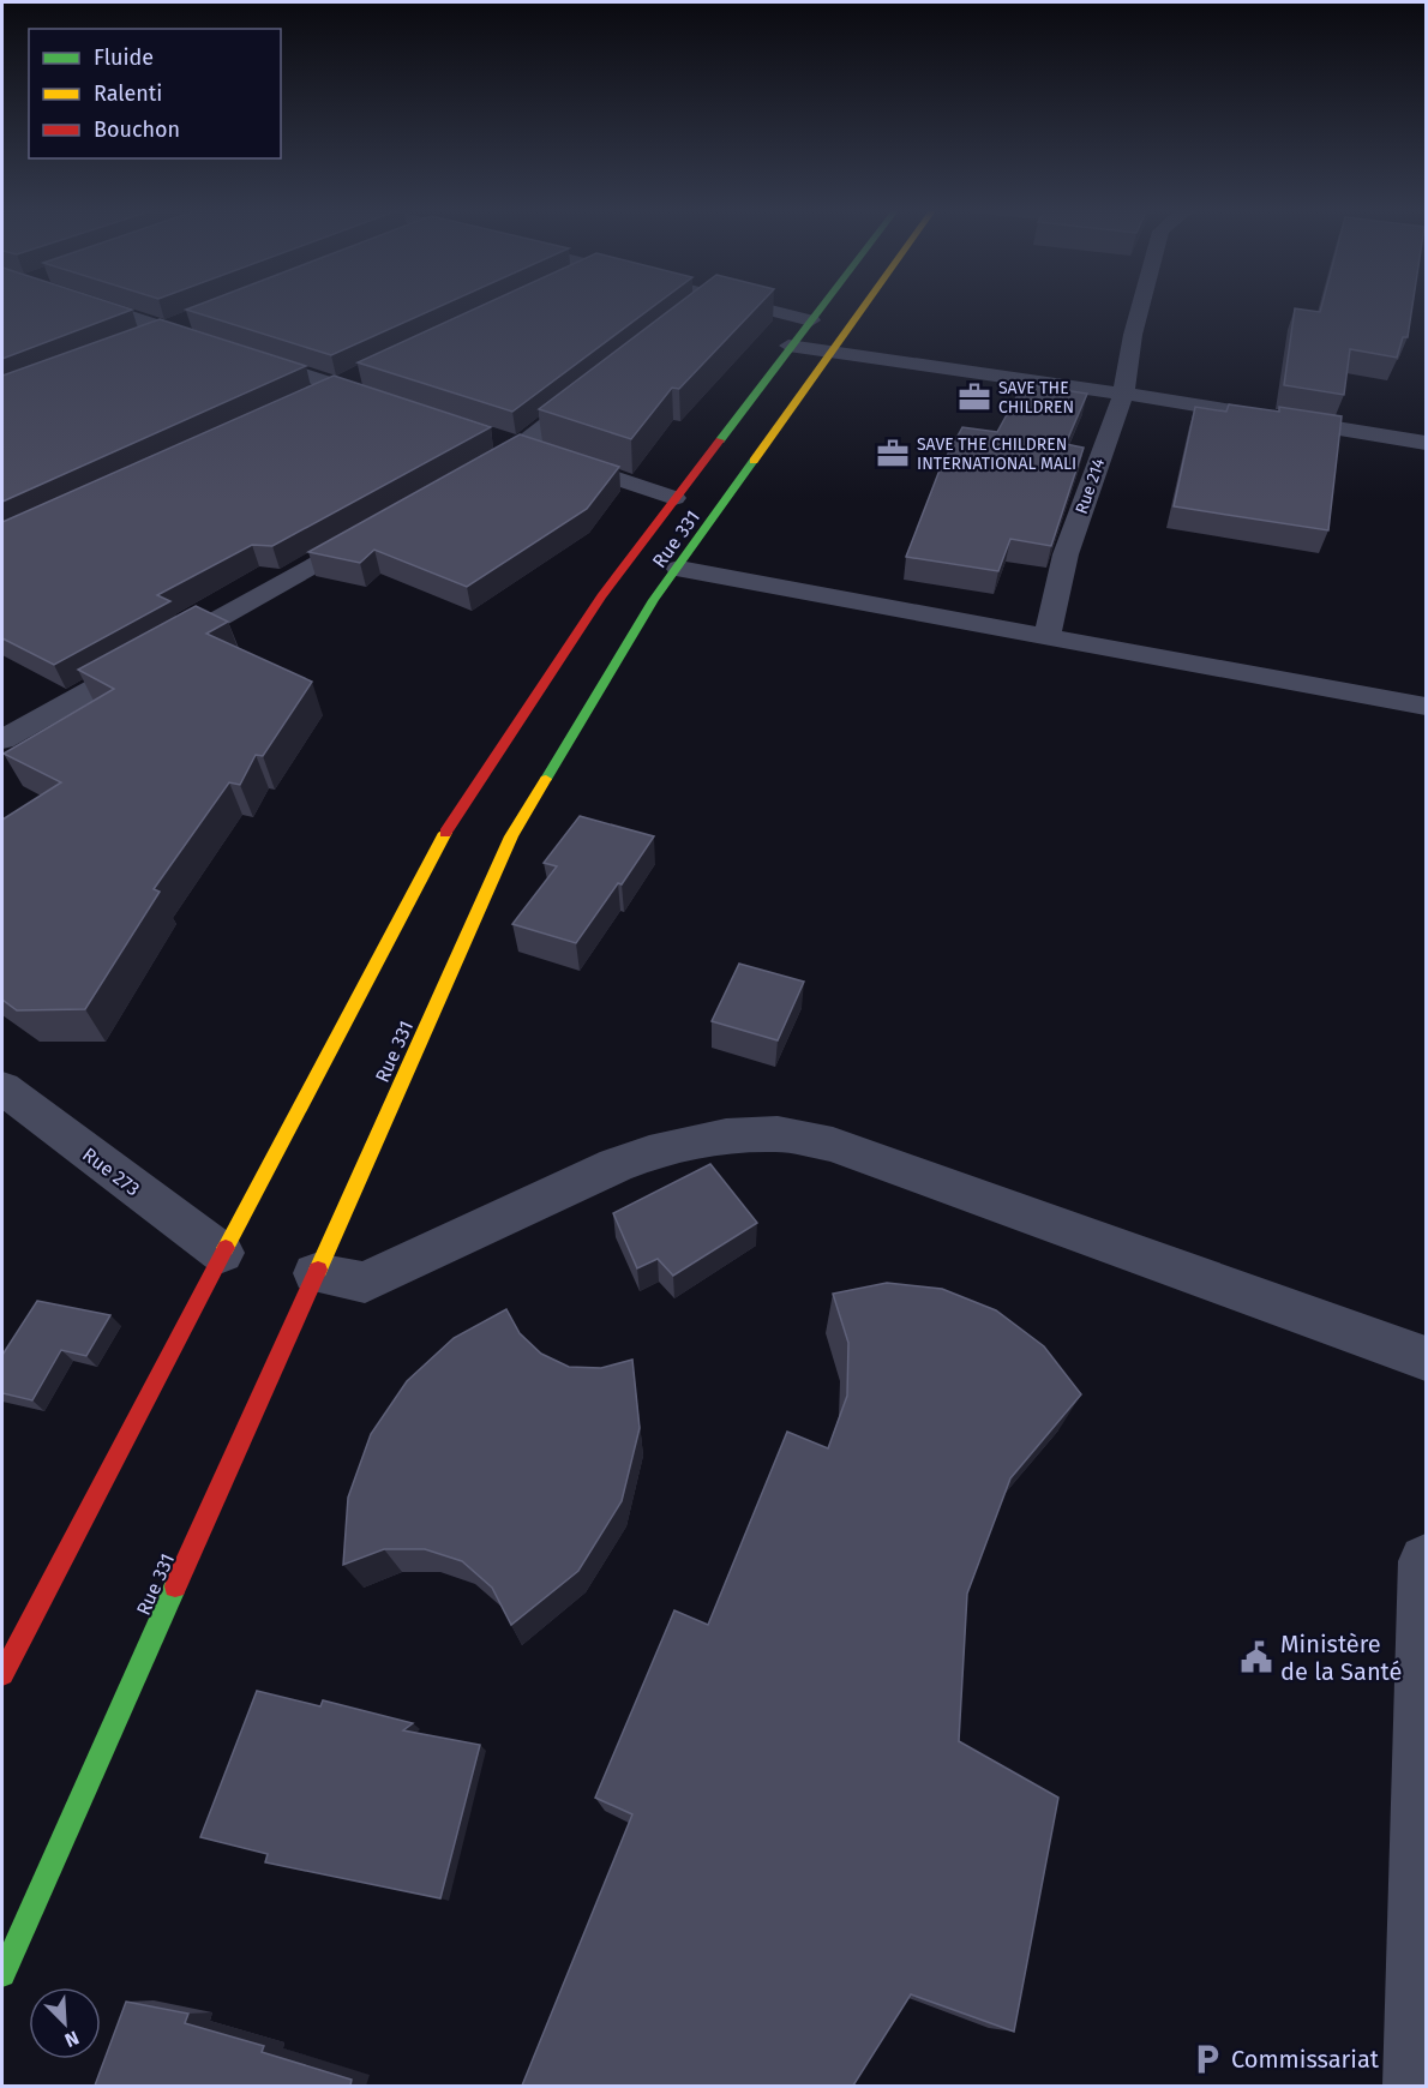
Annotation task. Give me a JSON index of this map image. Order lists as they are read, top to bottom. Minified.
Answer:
{"streets":{"street":["Rue 214","Rue 331","Rue 273"]},"crossings":[["Rue 331","Rue 273"]],"places":{"office":["SAVE THE CHILDREN","SAVE THE CHILDREN INTERNATIONAL MALI"],"public building":["Ministère de la Santé"],"parking":["Commissariat"]},"legend":["Fluide","Ralenti","Bouchon"],"north":"bottom right"}
